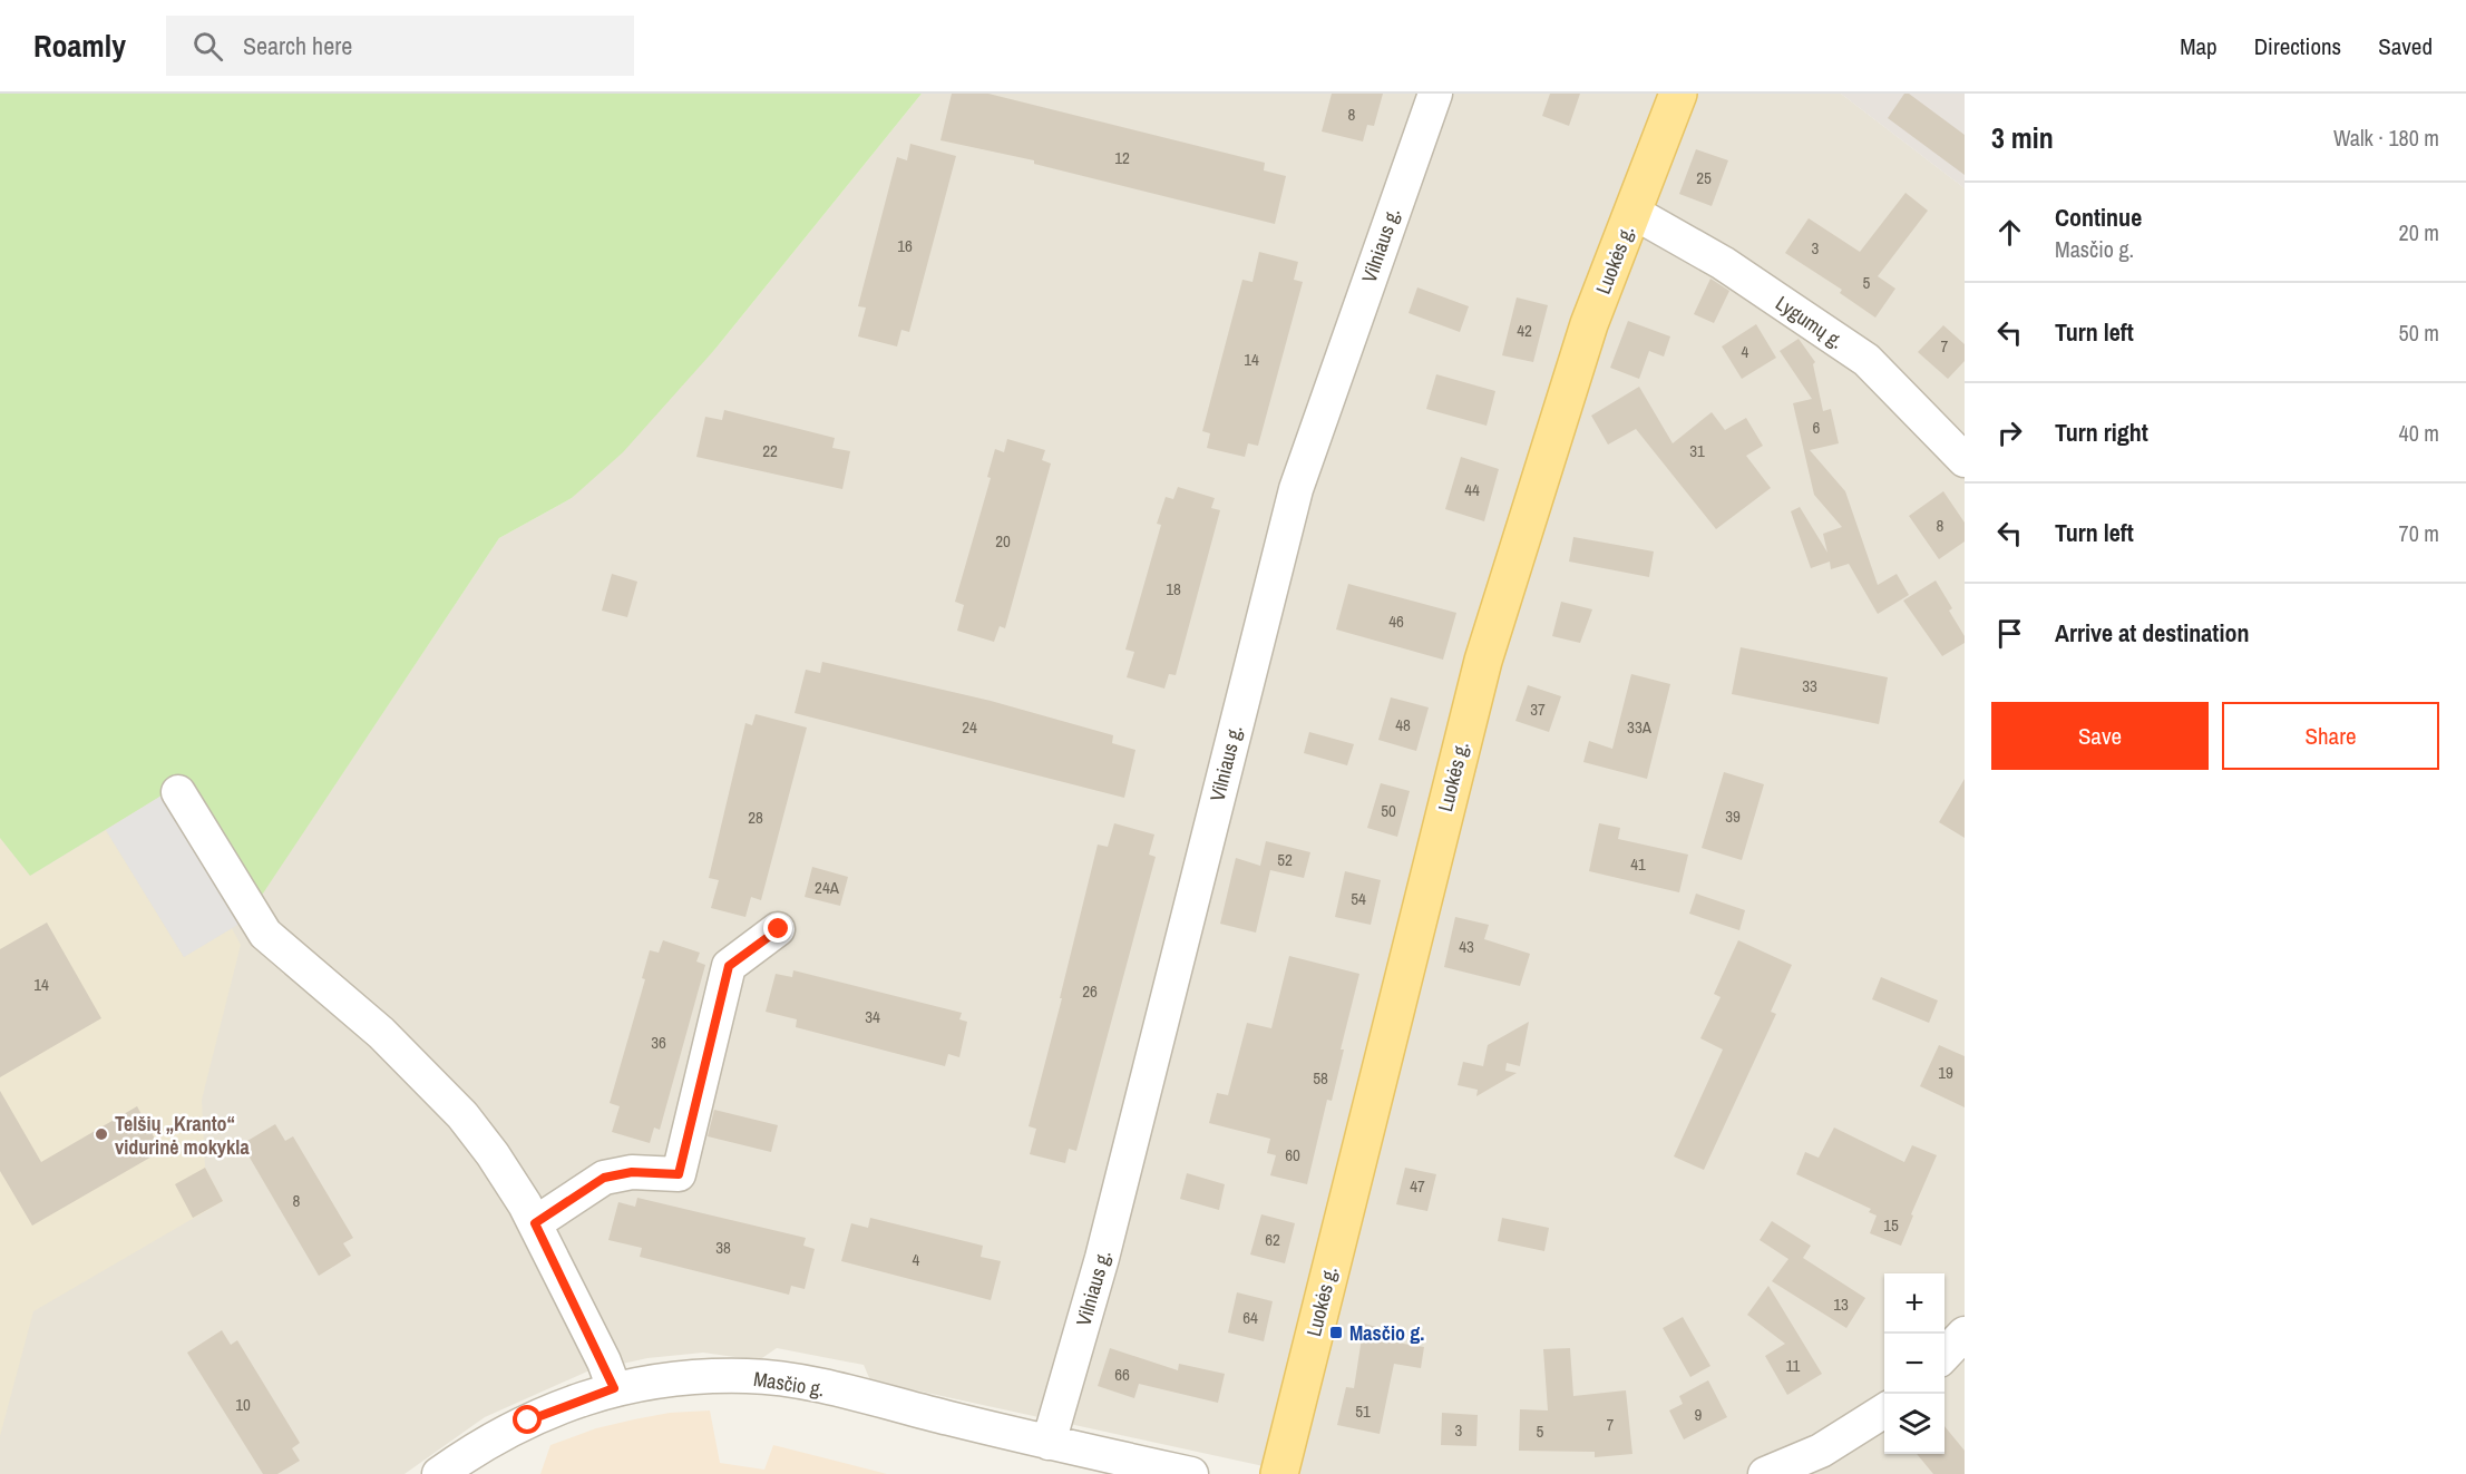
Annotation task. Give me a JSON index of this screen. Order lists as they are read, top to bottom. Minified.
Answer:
{"streets":{"main road":["Luokės g."],"street":["Vilniaus g.","Lygumų g.","Masčio g."]},"crossings":[["Vilniaus g.","Masčio g."],["Luokės g.","Lygumų g."]],"places":{"other":["Telšių „Kranto“ vidurinė mokykla"],"transit":["Masčio g."]},"house_numbers":["8","12","25","16","3","5","42","7","4","14","6","22","31","44","8","20","18","46","33","37","48","24","33A","50","39","28","52","41","24A","54","43","14","26","34","36","19","58","60","47","8","15","62","38","4","13","64","11","66","10","51","9","7","3","5"],"page":{"header":"Roamly","search":"Search here","nav":["Map","Directions","Saved"],"heading":["3 min","Walk · 180 m"],"list":[["Continue","Masčio g.","20 m"],["Turn left","50 m"],["Turn right","40 m"],["Turn left","70 m"],"Arrive at destination"],"buttons":["Save","Share"],"map_buttons":["+","−"]}}
